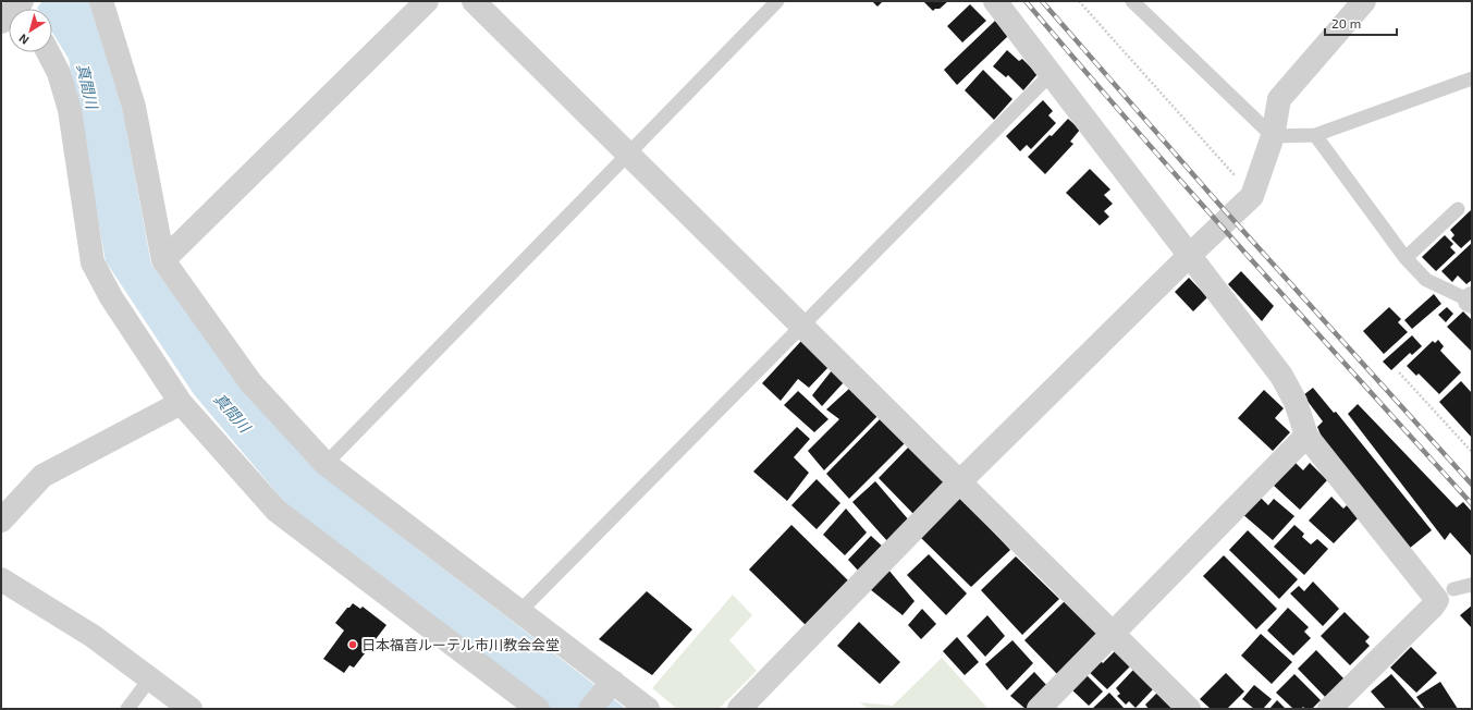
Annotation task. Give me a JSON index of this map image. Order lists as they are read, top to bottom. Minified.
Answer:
{"water":["真間川"],"places":["日本福音ルーテル市川教会会堂"],"scale_bar":"20 m","north":"bottom left"}
